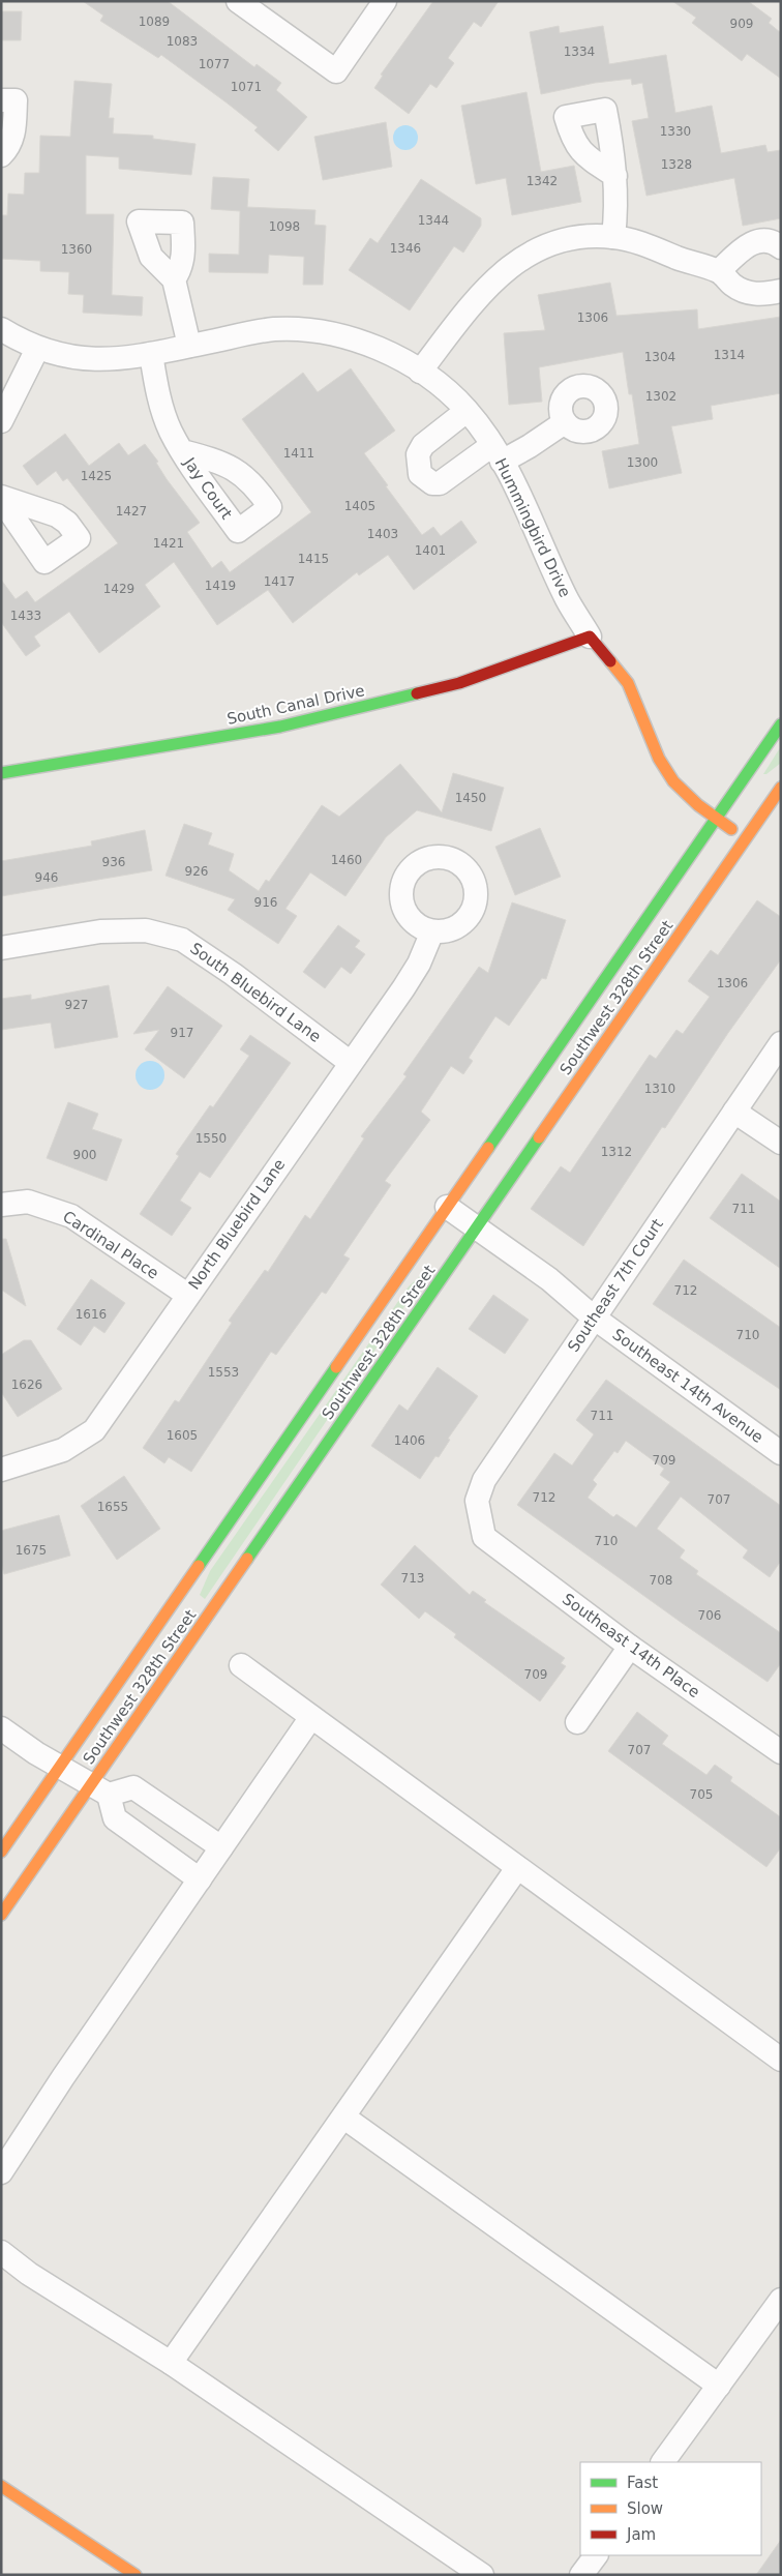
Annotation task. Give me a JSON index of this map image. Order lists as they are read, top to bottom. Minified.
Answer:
{"streets":{"street":["Jay Court","Hummingbird Drive","South Canal Drive","South Bluebird Lane","Southwest 328th Street","North Bluebird Lane","Cardinal Place","Southeast 7th Court","Southeast 14th Avenue","Southeast 14th Place"]},"crossings":[["Jay Court","Hummingbird Drive"],["Hummingbird Drive","South Canal Drive"],["Hummingbird Drive","Southwest 328th Street"],["South Bluebird Lane","North Bluebird Lane"],["Southwest 328th Street","Southeast 14th Avenue"],["North Bluebird Lane","Cardinal Place"],["Southeast 7th Court","Southeast 14th Avenue"],["Southeast 7th Court","Southeast 14th Place"]],"house_numbers":["1089","909","1083","1334","1077","1071","1330","1328","1342","1344","1098","1346","1360","1306","1314","1304","1302","1411","1300","1425","1405","1427","1403","1421","1401","1415","1417","1419","1429","1433","1450","1460","936","926","946","916","1306","927","917","1310","1550","1312","900","711","712","1616","710","1553","1626","711","1605","1406","709","712","707","1655","710","1675","713","708","706","709","707","705"],"legend":["Fast","Slow","Jam"]}
